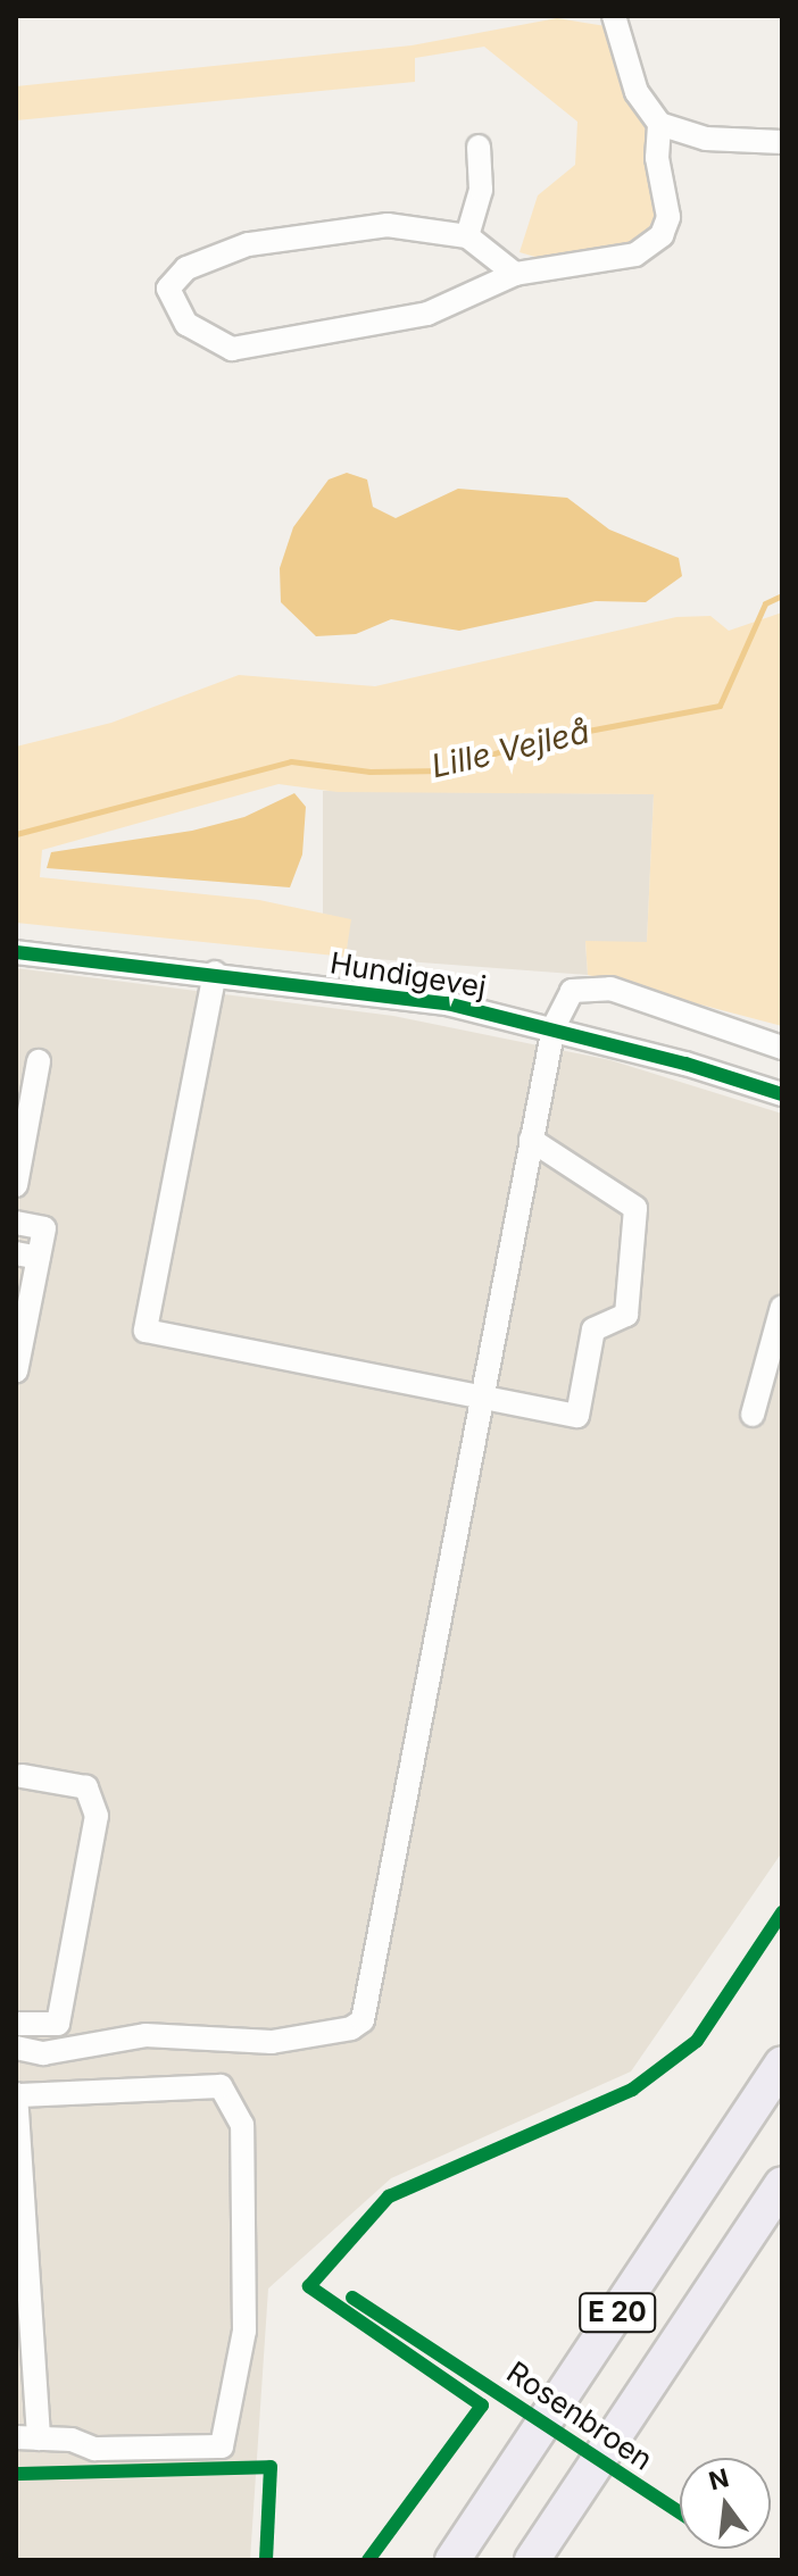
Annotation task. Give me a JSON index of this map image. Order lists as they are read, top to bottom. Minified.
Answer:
{"streets":{"highway":["E 20"],"street":["Hundigevej"],"cycle path":["Rosenbroen"]},"water":["Lille Vejleå"],"north":"top"}
